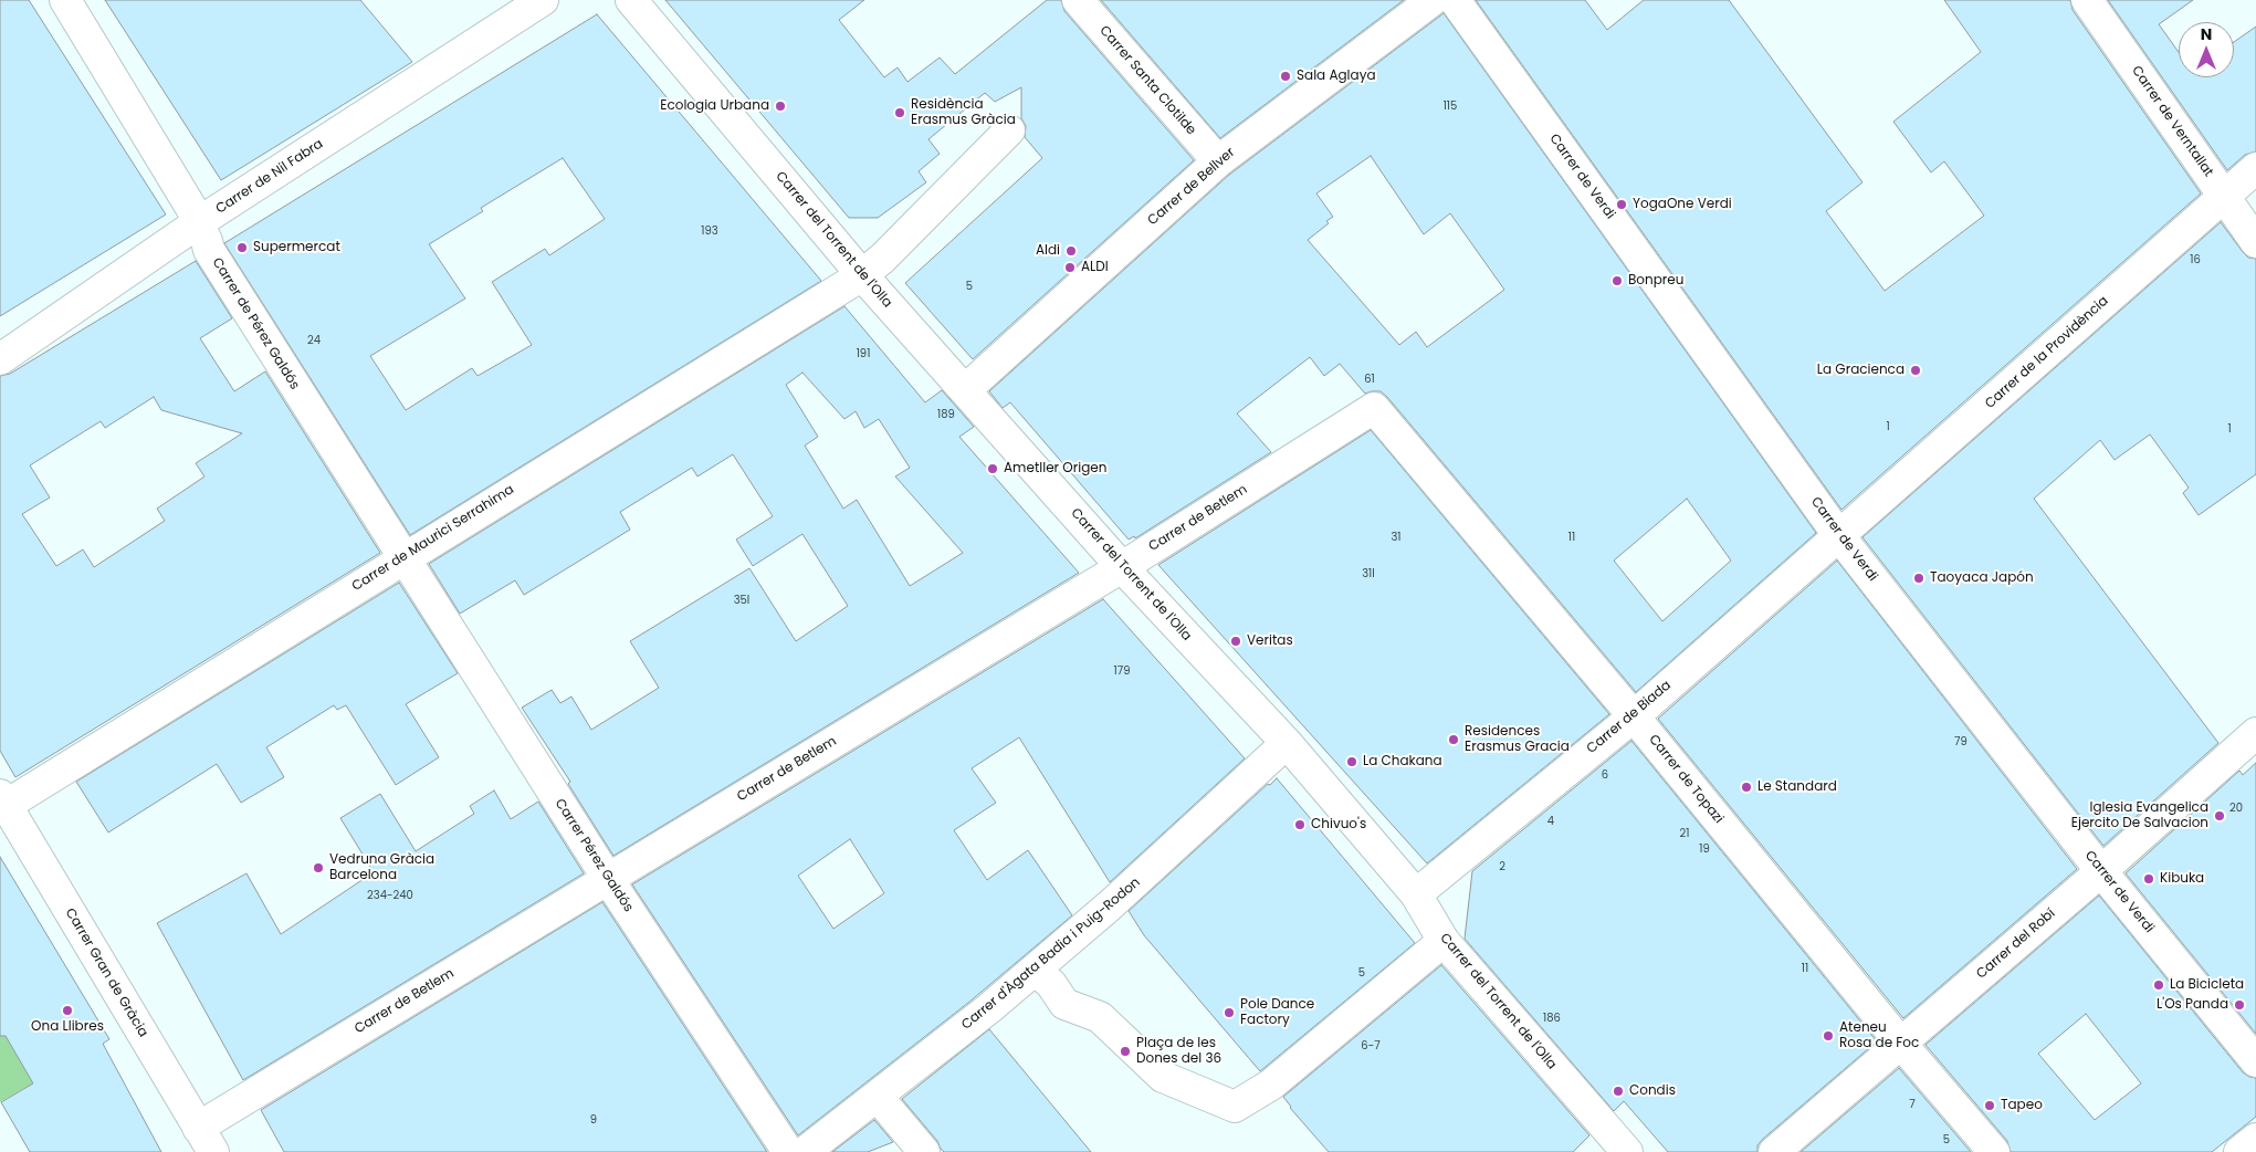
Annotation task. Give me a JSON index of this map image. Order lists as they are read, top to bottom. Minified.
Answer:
{"streets":{"street":["Carrer Santa Clotilde","Carrer de Verntallat","Carrer de Nil Fabra","Carrer de Verdi","Carrer de Bellver","Carrer del Torrent de l'Olla","Carrer de Pérez Galdós","Carrer de la Providència","Carrer de Betlem","Carrer de Maurici Serrahima","Carrer de Biada","Carrer de Topazi","Carrer Pérez Galdós","Carrer del Robí","Carrer d'Àgata Badia i Puig-Rodon","Carrer Gran de Gràcia"]},"crossings":[["Carrer Santa Clotilde","Carrer de Bellver"],["Carrer de Verntallat","Carrer de la Providència"],["Carrer de Nil Fabra","Carrer de Pérez Galdós"],["Carrer de Verdi","Carrer de la Providència"],["Carrer de Verdi","Carrer de Biada"],["Carrer de Verdi","Carrer del Robí"],["Carrer de Bellver","Carrer del Torrent de l'Olla"],["Carrer del Torrent de l'Olla","Carrer de Betlem"],["Carrer del Torrent de l'Olla","Carrer de Maurici Serrahima"],["Carrer del Torrent de l'Olla","Carrer de Biada"],["Carrer del Torrent de l'Olla","Carrer d'Àgata Badia i Puig-Rodon"],["Carrer de Pérez Galdós","Carrer de Maurici Serrahima"],["Carrer de Pérez Galdós","Carrer Pérez Galdós"],["Carrer de la Providència","Carrer de Biada"],["Carrer de Betlem","Carrer de Topazi"],["Carrer de Betlem","Carrer Pérez Galdós"],["Carrer de Betlem","Carrer Gran de Gràcia"],["Carrer de Maurici Serrahima","Carrer Pérez Galdós"],["Carrer de Maurici Serrahima","Carrer Gran de Gràcia"],["Carrer de Biada","Carrer de Topazi"],["Carrer de Topazi","Carrer del Robí"]],"places":["Sala Aglaya","Ecologia Urbana","Residència Erasmus Gràcia","YogaOne Verdi","Supermercat","Aldi","ALDI","Bonpreu","La Gracienca","Ametller Origen","Taoyaca Japón","Veritas","Residences Erasmus Gracia","La Chakana","Le Standard","Iglesia Evangelica Ejercito De Salvacion","Chivuo's","Vedruna Gràcia Barcelona","Kibuka","La Bicicleta","L'Os Panda","Ona Llibres","Pole Dance Factory","Ateneu Rosa de Foc","Plaça de les Dones del 36","Condis","Tapeo"],"house_numbers":["115","193","16","5","24","191","61","189","1","1","31","11","31I","35I","179","79","6","20","4","21","19","2","234-240","11","5","186","6-7","7","9","5"],"north":"top"}
